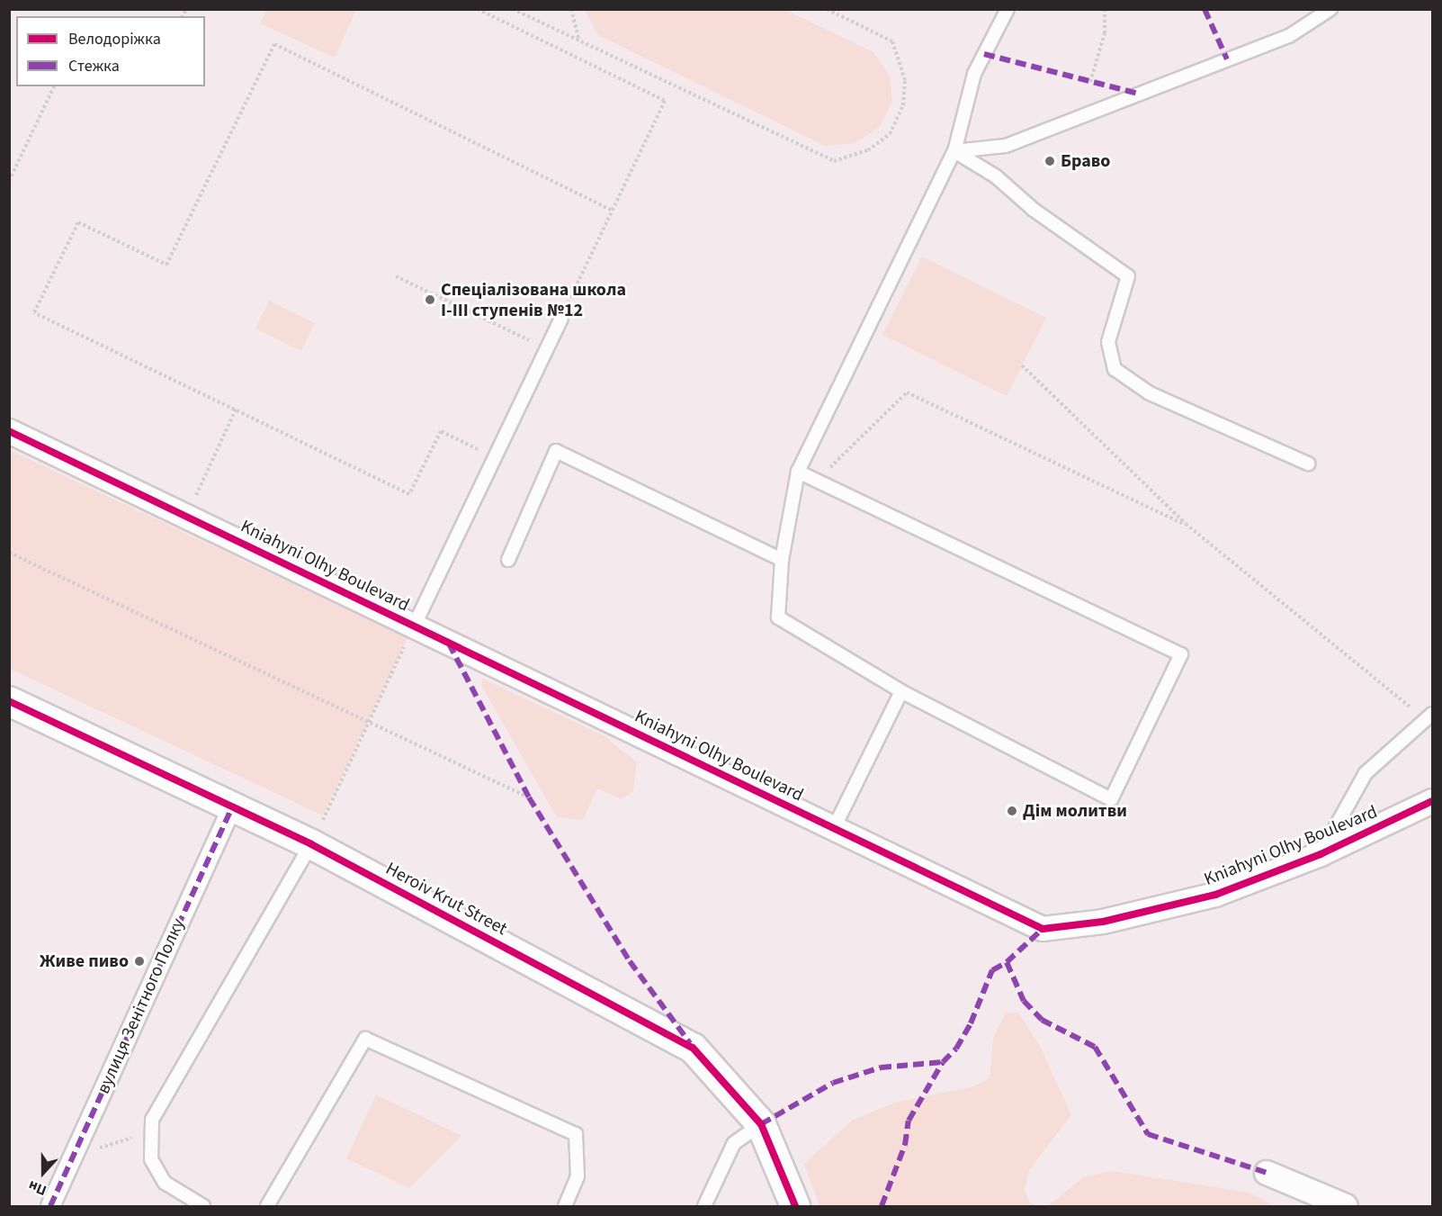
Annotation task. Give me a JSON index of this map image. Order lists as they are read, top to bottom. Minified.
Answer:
{"streets":{"street":["Kniahyni Olhy Boulevard","Heroiv Krut Street","вулиця Зенітного Полку"]},"crossings":[["Heroiv Krut Street","вулиця Зенітного Полку"]],"places":["Браво","Спеціалізована школа І-ІІІ ступенів №12","Дім молитви","Живе пиво"],"legend":["Велодоріжка","Стежка"],"north":"bottom"}
